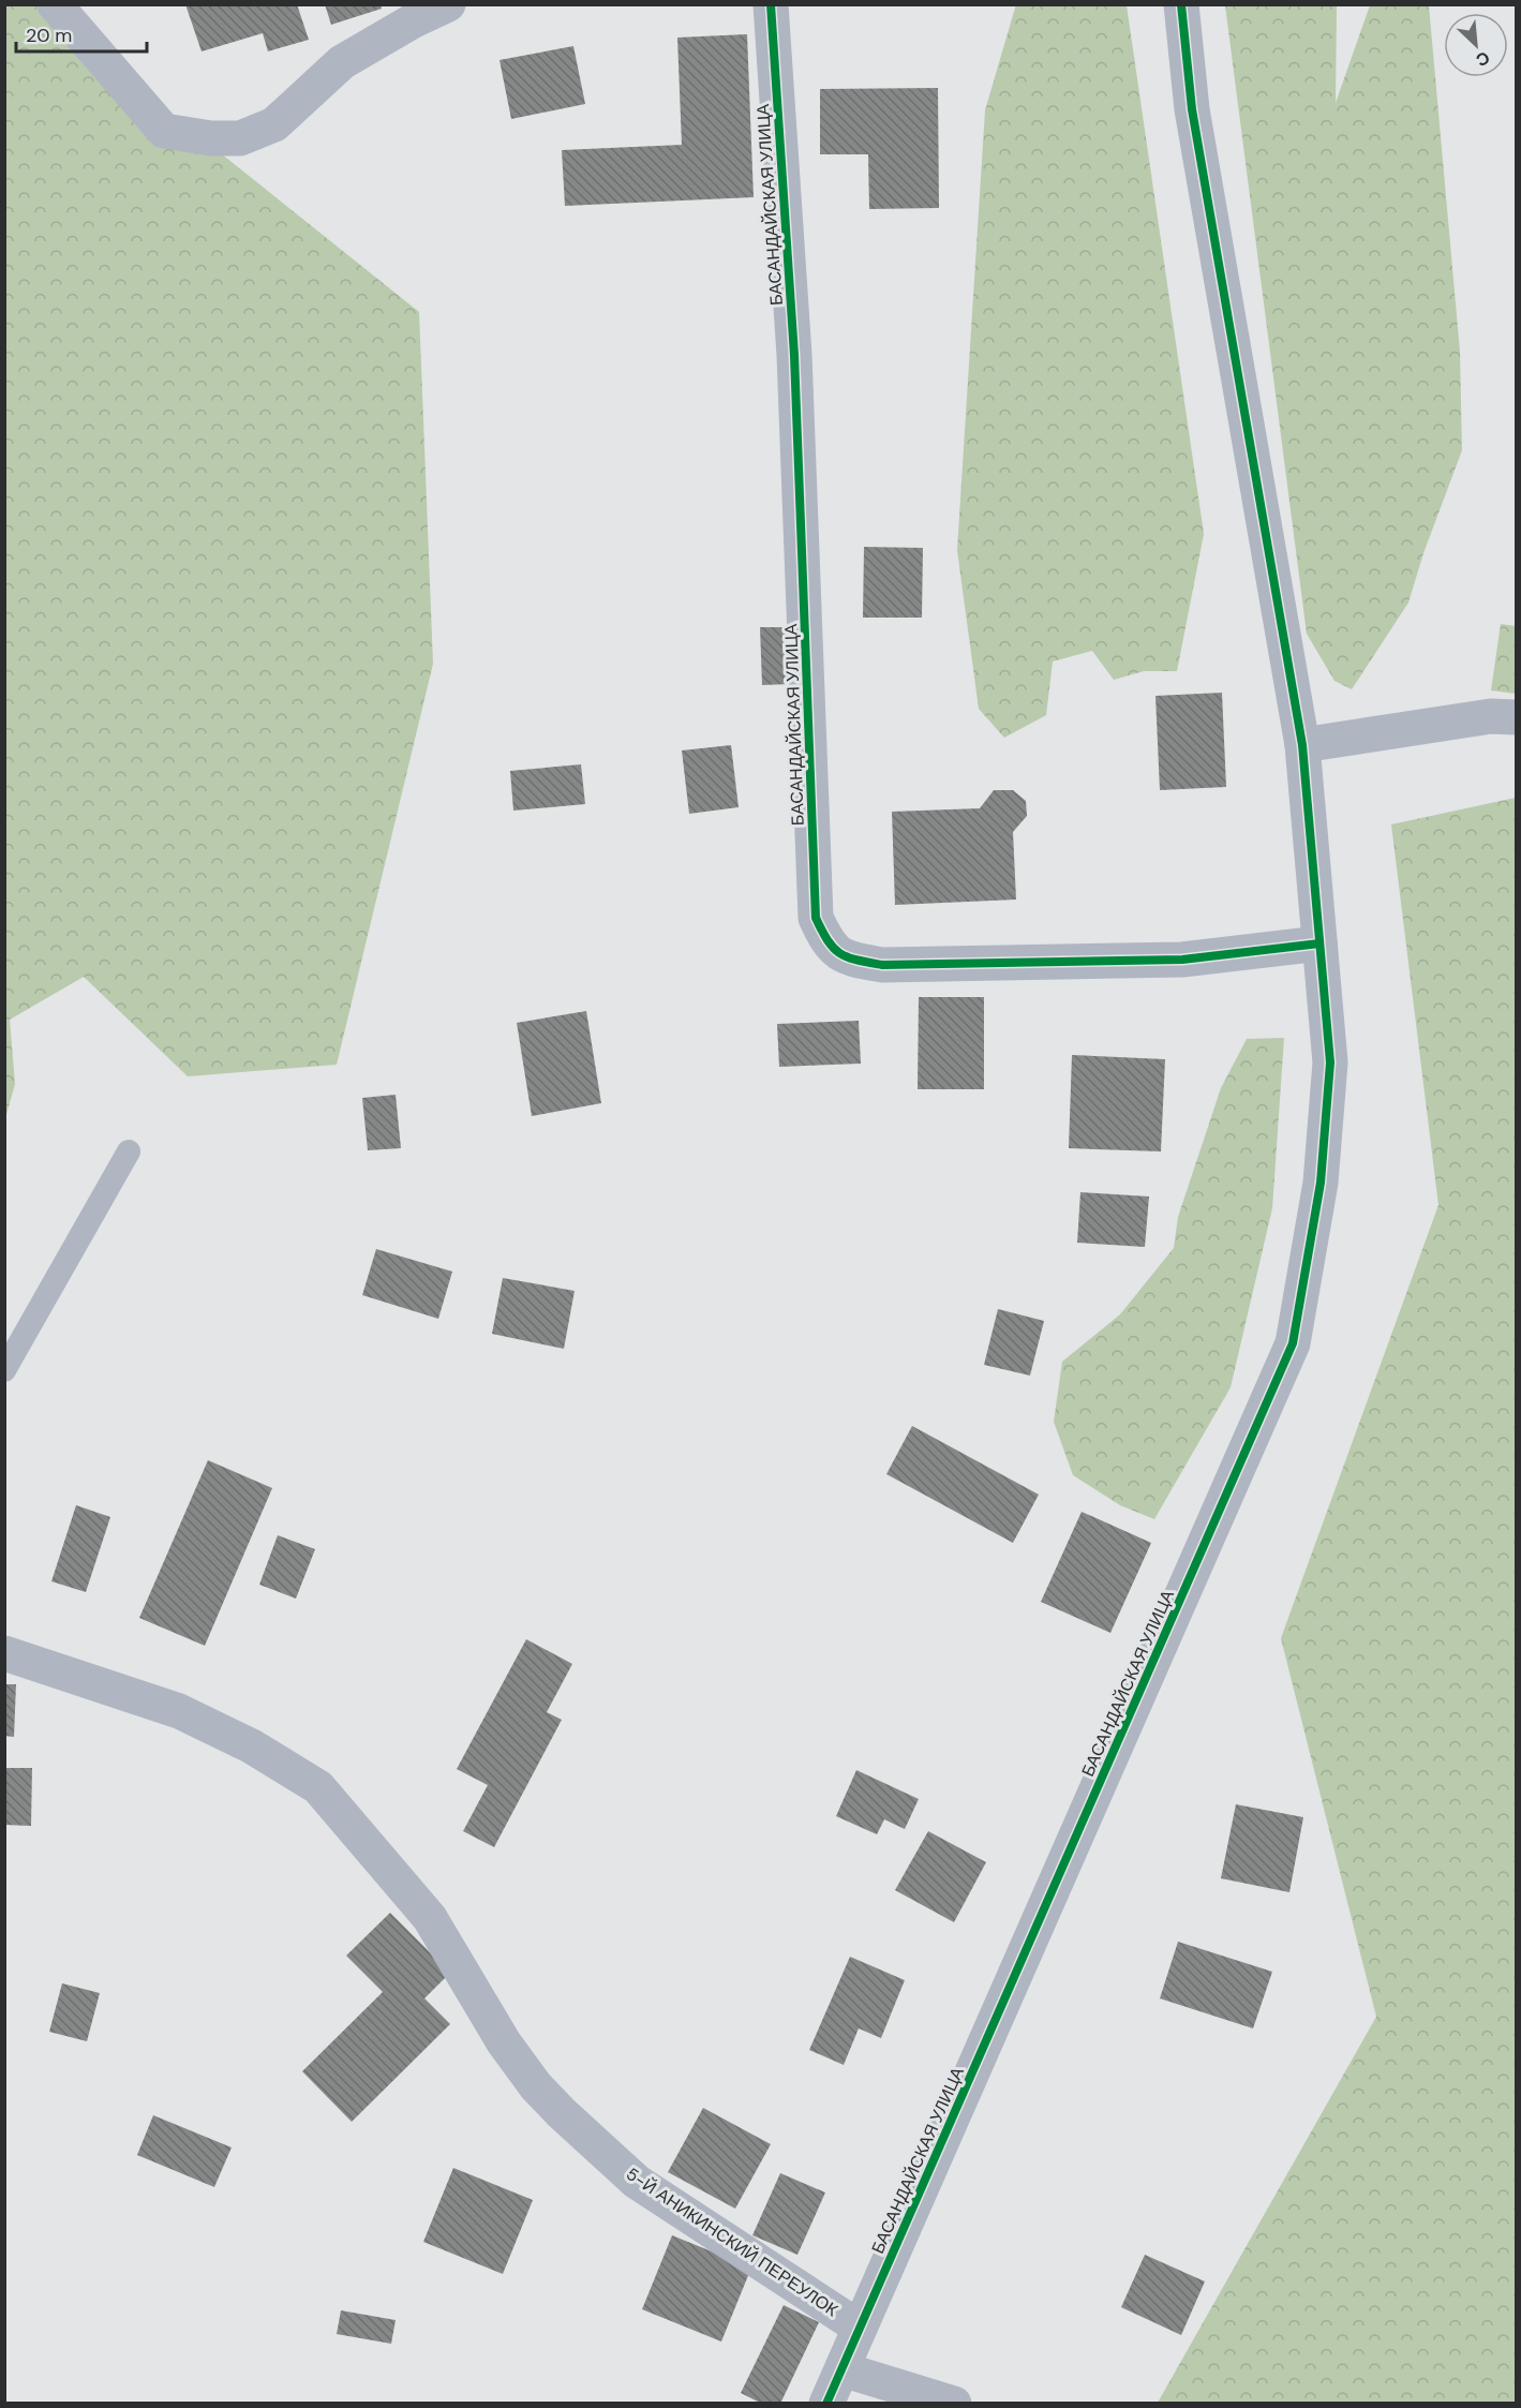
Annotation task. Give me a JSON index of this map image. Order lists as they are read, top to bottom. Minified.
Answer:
{"streets":{"street":["БАСАНДАЙСКАЯ УЛИЦА","5-Й АНИКИНСКИЙ ПЕРЕУЛОК"]},"crossings":[["БАСАНДАЙСКАЯ УЛИЦА","5-Й АНИКИНСКИЙ ПЕРЕУЛОК"]],"scale_bar":"20 m","north":"bottom right"}
